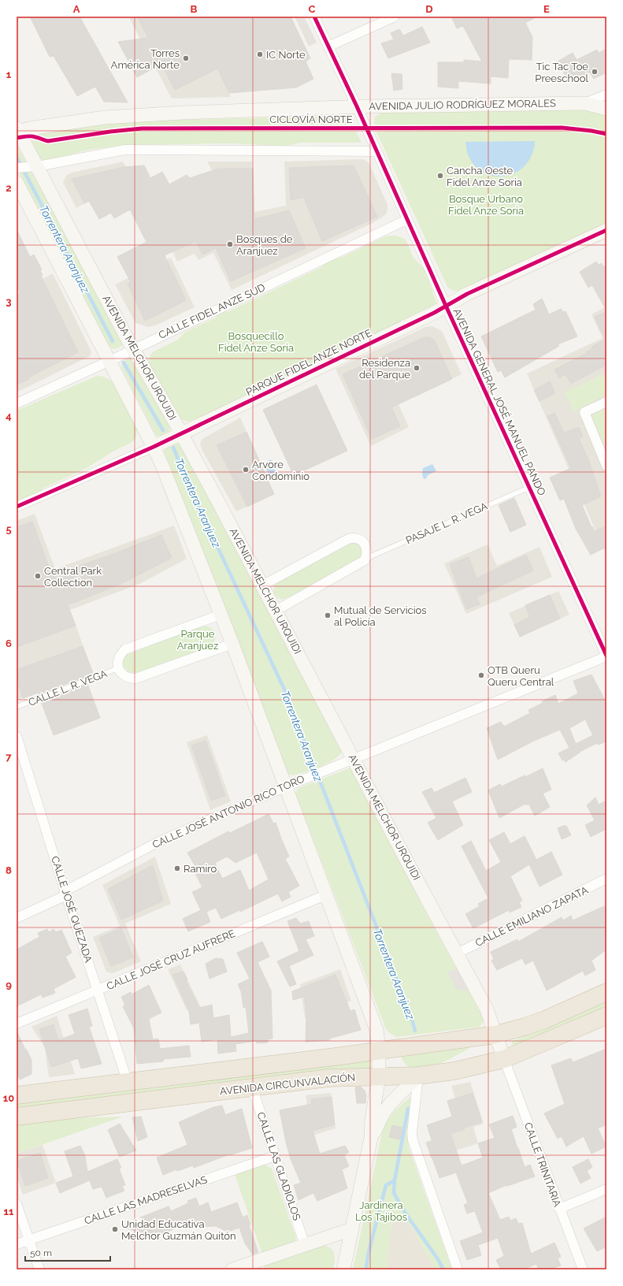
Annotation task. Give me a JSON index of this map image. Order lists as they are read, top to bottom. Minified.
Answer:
{"streets":{"highway":["AVENIDA CIRCUNVALACIÓN"],"main road":["AVENIDA JULIO RODRÍGUEZ MORALES","AVENIDA MELCHOR URQUIDI","PARQUE FIDEL ANZE NORTE"],"street":["CALLE FIDEL ANZE SUD","AVENIDA GENERAL JOSÉ MANUEL PANDO","CALLE L. R. VEGA","CALLE JOSÉ ANTONIO RICO TORO","CALLE JOSÉ QUEZADA","CALLE EMILIANO ZAPATA","CALLE JOSÉ CRUZ AUFRERE","CALLE TRINITARIA","CALLE LAS GLADIOLOS","CALLE LAS MADRESELVAS"],"lane":["PASAJE L. R. VEGA"],"cycle path":["CICLOVÍA NORTE"]},"crossings":[["AVENIDA JULIO RODRÍGUEZ MORALES","AVENIDA MELCHOR URQUIDI"],["AVENIDA JULIO RODRÍGUEZ MORALES","AVENIDA GENERAL JOSÉ MANUEL PANDO"],["CALLE FIDEL ANZE SUD","AVENIDA MELCHOR URQUIDI"],["CALLE FIDEL ANZE SUD","AVENIDA GENERAL JOSÉ MANUEL PANDO"],["AVENIDA MELCHOR URQUIDI","PARQUE FIDEL ANZE NORTE"],["AVENIDA MELCHOR URQUIDI","CALLE JOSÉ ANTONIO RICO TORO"],["AVENIDA MELCHOR URQUIDI","CALLE EMILIANO ZAPATA"],["AVENIDA MELCHOR URQUIDI","AVENIDA CIRCUNVALACIÓN"],["AVENIDA MELCHOR URQUIDI","CALLE TRINITARIA"],["PARQUE FIDEL ANZE NORTE","AVENIDA GENERAL JOSÉ MANUEL PANDO"],["AVENIDA GENERAL JOSÉ MANUEL PANDO","PASAJE L. R. VEGA"],["AVENIDA GENERAL JOSÉ MANUEL PANDO","CALLE JOSÉ ANTONIO RICO TORO"],["CALLE JOSÉ ANTONIO RICO TORO","CALLE JOSÉ QUEZADA"],["CALLE JOSÉ QUEZADA","CALLE JOSÉ CRUZ AUFRERE"],["CALLE JOSÉ QUEZADA","AVENIDA CIRCUNVALACIÓN"],["AVENIDA CIRCUNVALACIÓN","CALLE TRINITARIA"],["AVENIDA CIRCUNVALACIÓN","CALLE LAS GLADIOLOS"],["CALLE LAS GLADIOLOS","CALLE LAS MADRESELVAS"]],"water":["Torrentera Aranjuez"],"parks":["Bosque Urbano Fidel Anze Soria","Bosquecillo Fidel Anze Soria","Parque Aranjuez","Jardinera Los Tajibos"],"places":["IC Norte","Torres América Norte","Tic Tac Toe Preeschool","Cancha Oeste Fidel Anze Soria","Bosques de Aranjuez","Residenza del Parque","Arvore Condominio","Central Park Collection","Mutual de Servicios al Policía","OTB Queru Queru Central","Ramiro","Unidad Educativa Melchor Guzmán Quitón"],"scale_bar":"50 m","grid":{"columns":["A","B","C","D","E"],"rows":["1","2","3","4","5","6","7","8","9","10","11"]}}
